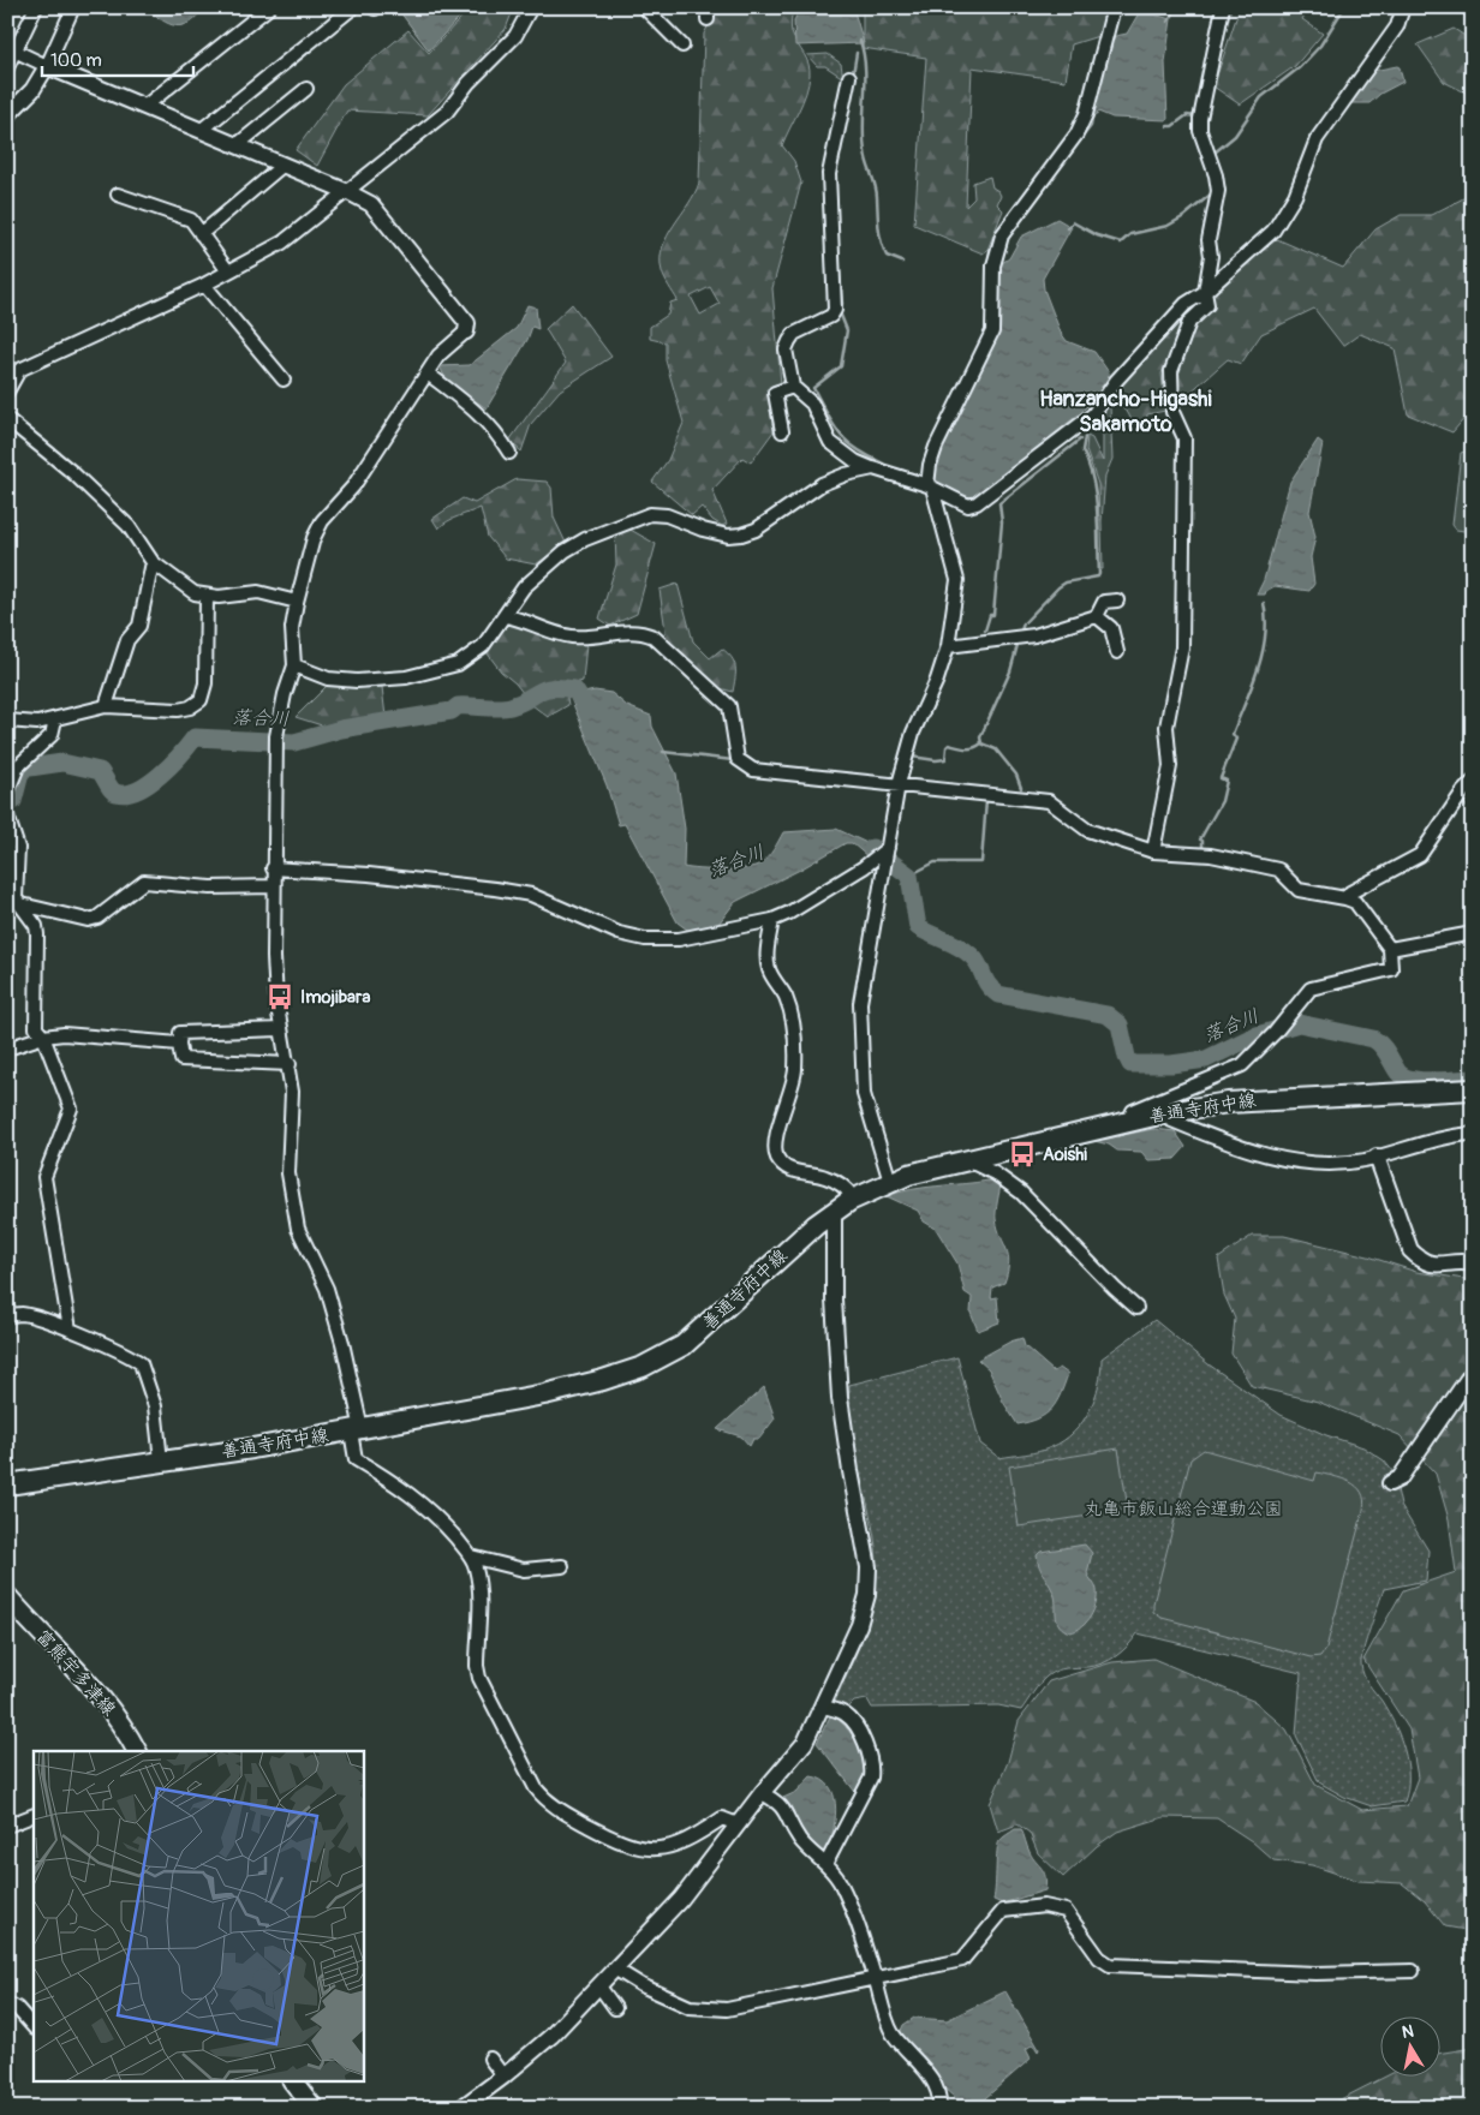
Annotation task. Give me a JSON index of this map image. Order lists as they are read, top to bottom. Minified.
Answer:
{"streets":{"main road":["善通寺府中線","富熊宇多津線"]},"districts":["Hanzancho-Higashi Sakamoto"],"water":["落合川"],"parks":["丸亀市飯山総合運動公園"],"places":{"bus stop":["Imojibara","Aoishi"]},"scale_bar":"100 m","north":"top"}
